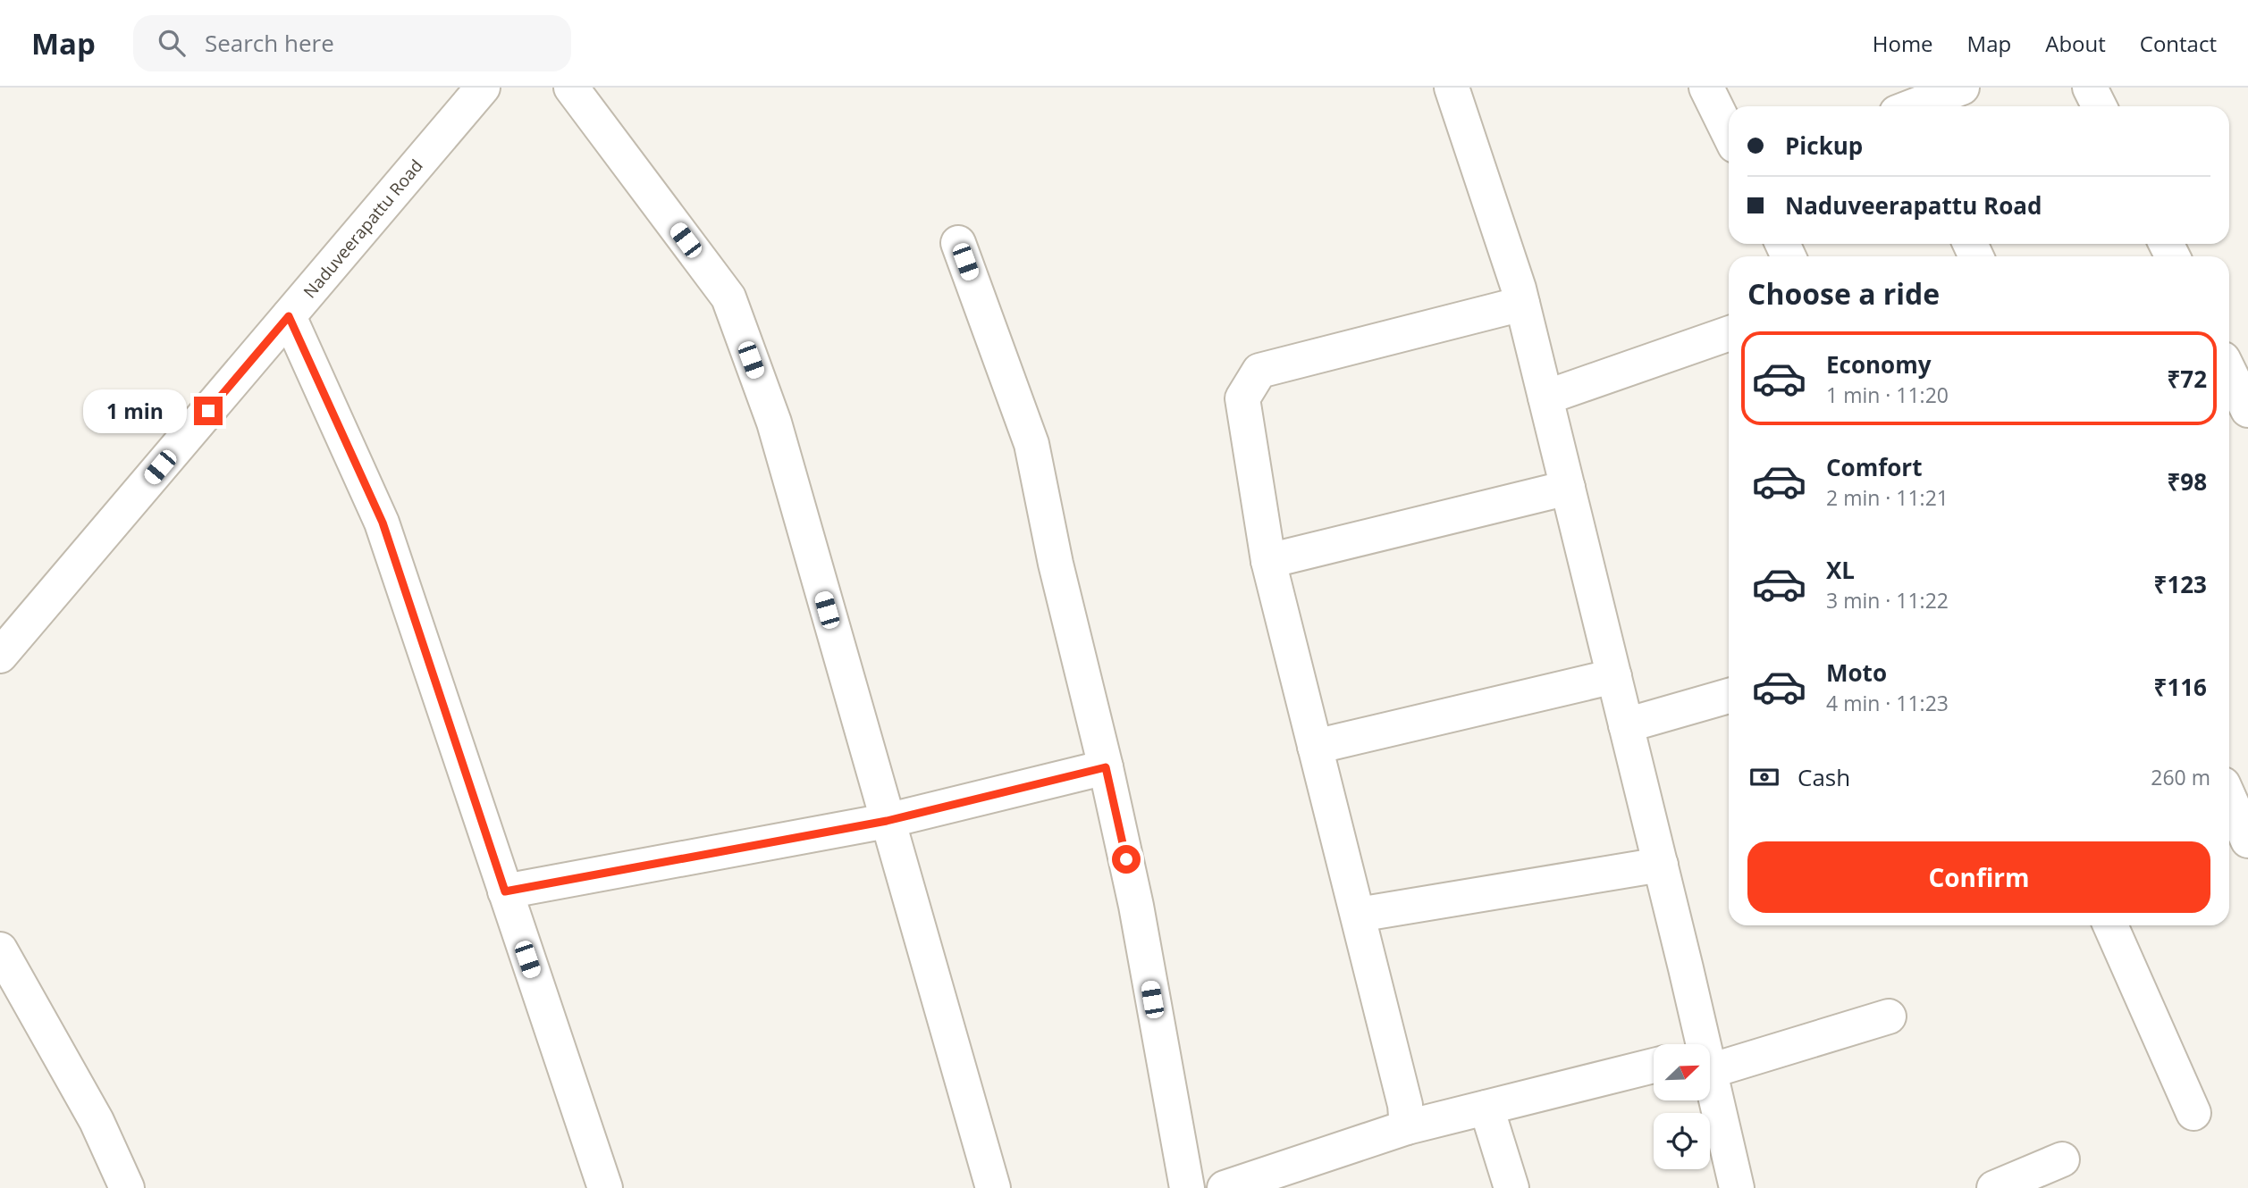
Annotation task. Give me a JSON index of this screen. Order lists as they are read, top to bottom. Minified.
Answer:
{"streets":{"street":["Naduveerapattu Road"]},"north":"top right","page":{"header":"Map","search":"Search here","nav":["Home","Map","About","Contact"],"banner":["Pickup","Naduveerapattu Road"],"heading":"Choose a ride","list":[{"name":"Economy","note":"1 min · 11:20","value":"₹72"},{"name":"Comfort","note":"2 min · 11:21","value":"₹98"},{"name":"XL","note":"3 min · 11:22","value":"₹123"},{"name":"Moto","note":"4 min · 11:23","value":"₹116"}],"bubble":"1 min","pay":["Cash","260 m"],"buttons":"Confirm"}}
